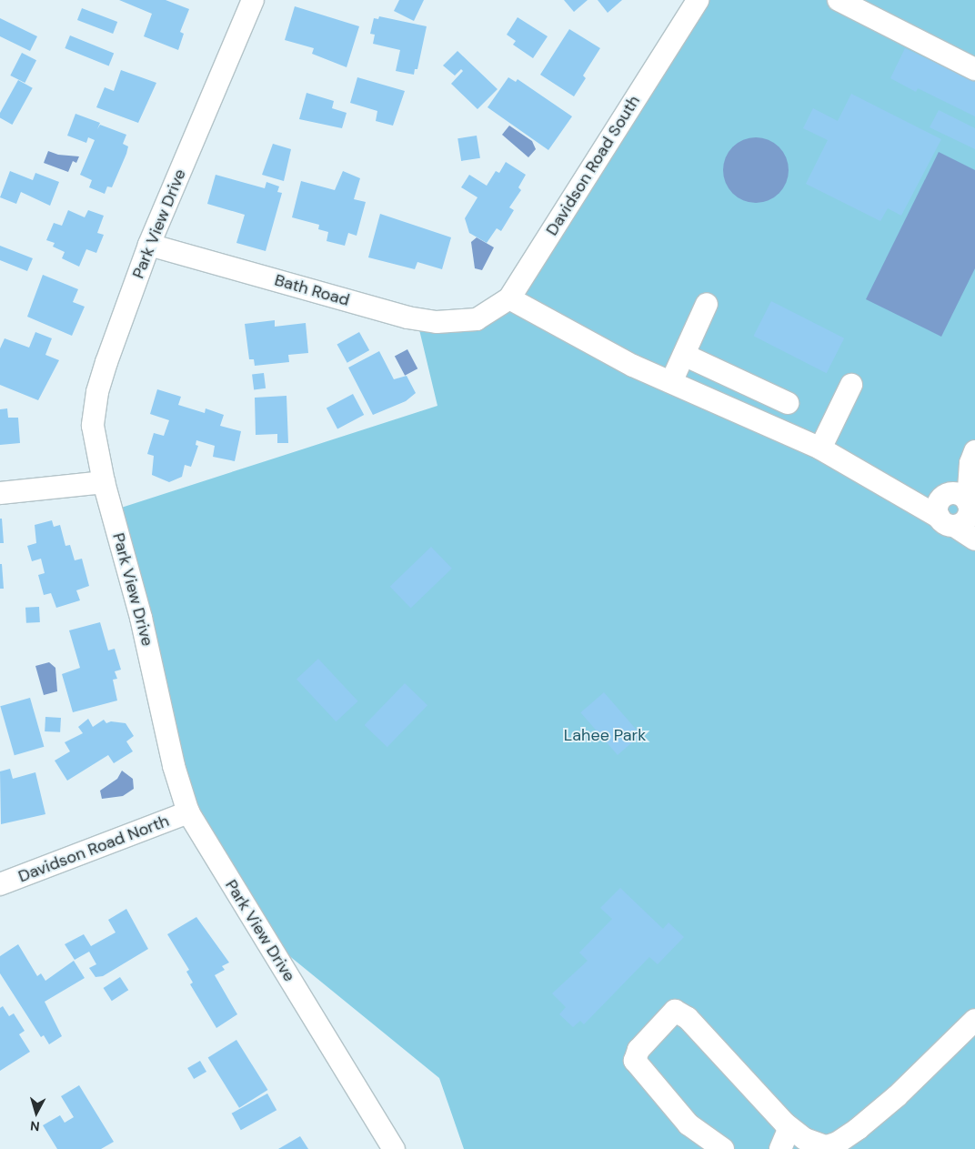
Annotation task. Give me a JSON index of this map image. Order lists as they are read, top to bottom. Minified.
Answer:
{"streets":{"street":["Davidson Road South","Park View Drive","Bath Road","Davidson Road North"]},"crossings":[["Davidson Road South","Bath Road"],["Park View Drive","Bath Road"],["Park View Drive","Davidson Road North"]],"parks":["Lahee Park"],"north":"bottom"}
